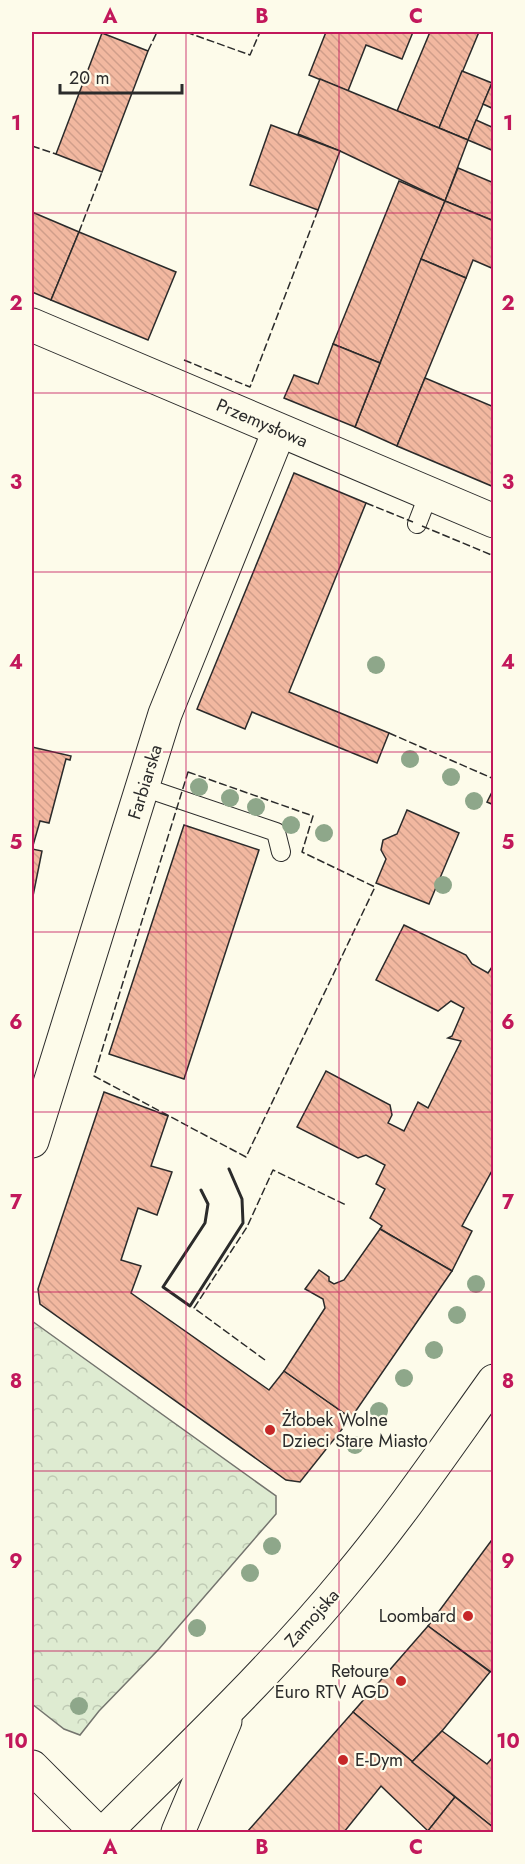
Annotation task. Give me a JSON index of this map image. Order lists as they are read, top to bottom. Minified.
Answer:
{"streets":{"street":["Przemysłowa","Farbiarska","Zamojska"]},"crossings":[["Przemysłowa","Farbiarska"]],"places":["Żłobek Wolne Dzieci Stare Miasto","Loombard","Retoure Euro RTV AGD","E-Dym"],"scale_bar":"20 m","grid":{"columns":["A","B","C"],"rows":["1","2","3","4","5","6","7","8","9","10"]}}
